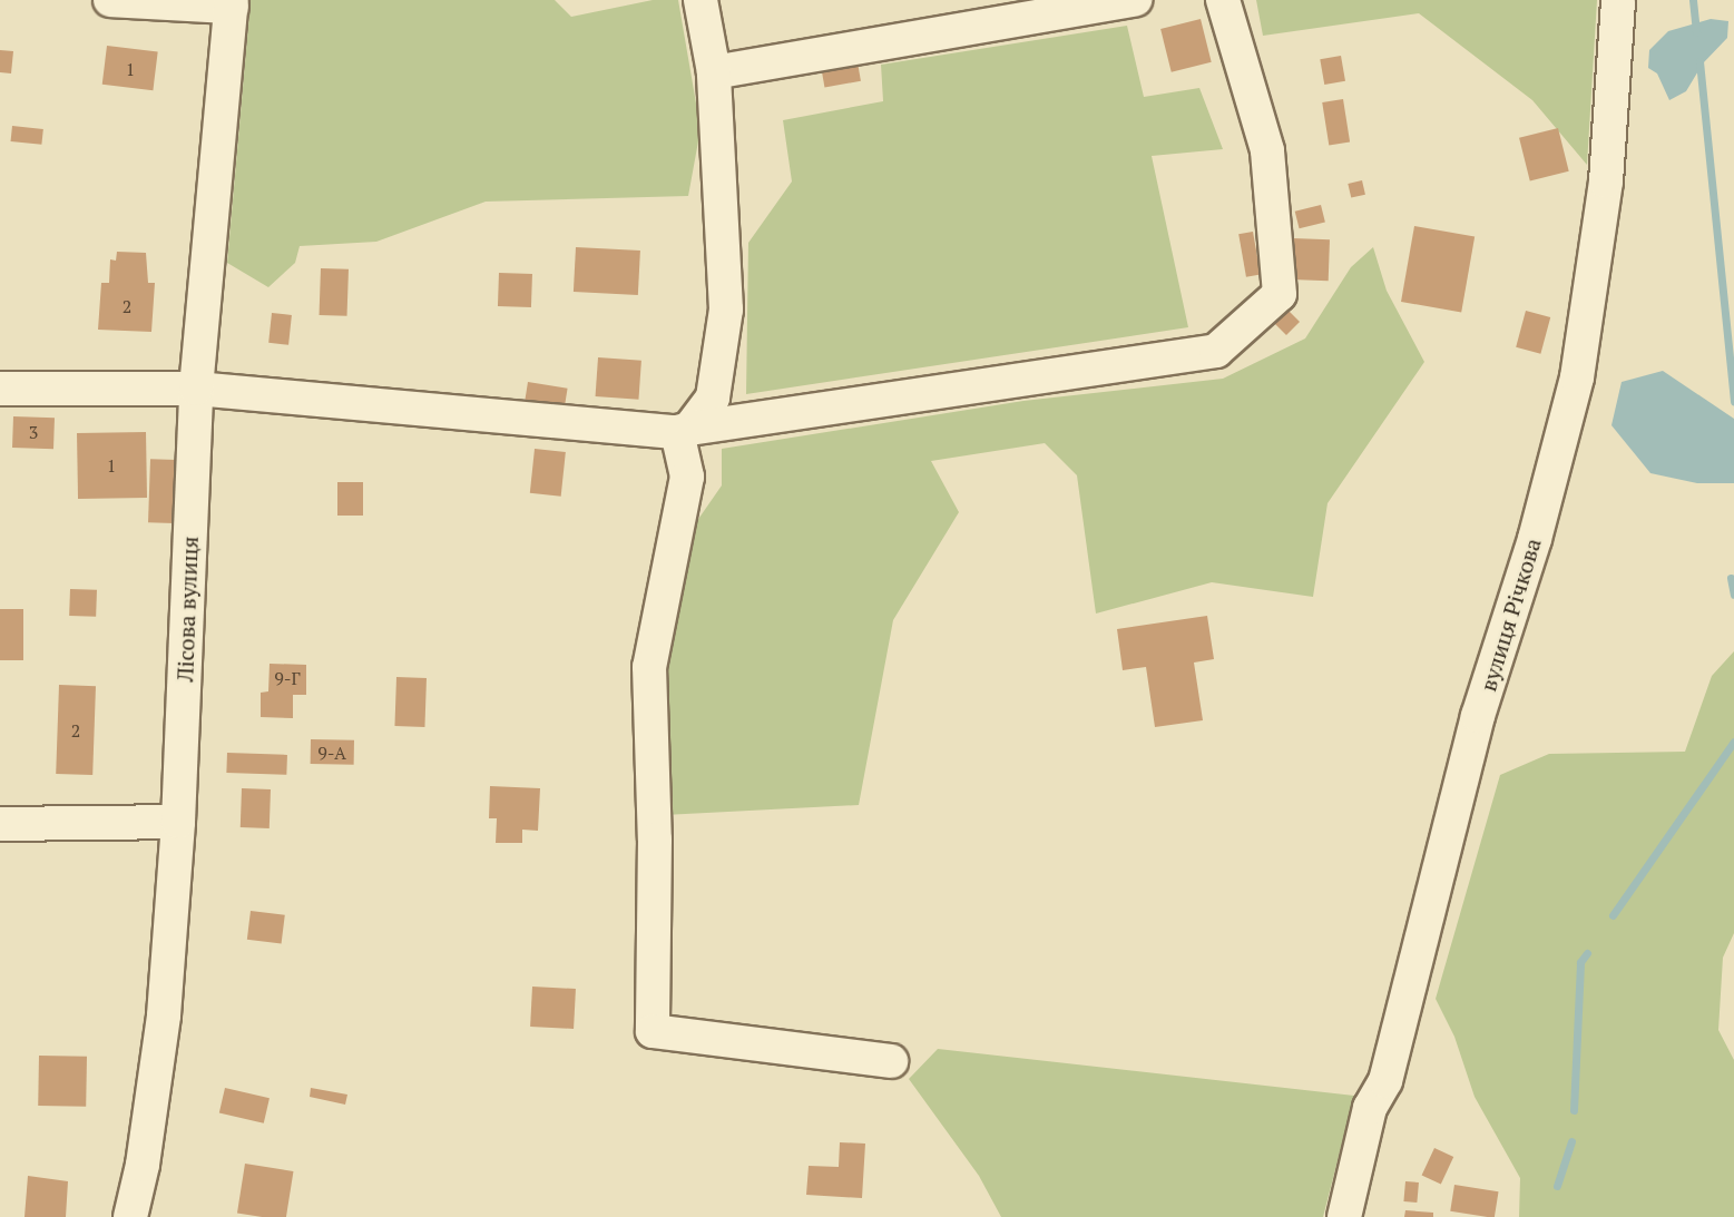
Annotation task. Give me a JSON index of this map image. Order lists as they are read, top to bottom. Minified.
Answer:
{"streets":{"street":["Лісова вулиця","вулиця Річкова"]},"house_numbers":["1","2","3","1","9-Г","2","9-А"]}
